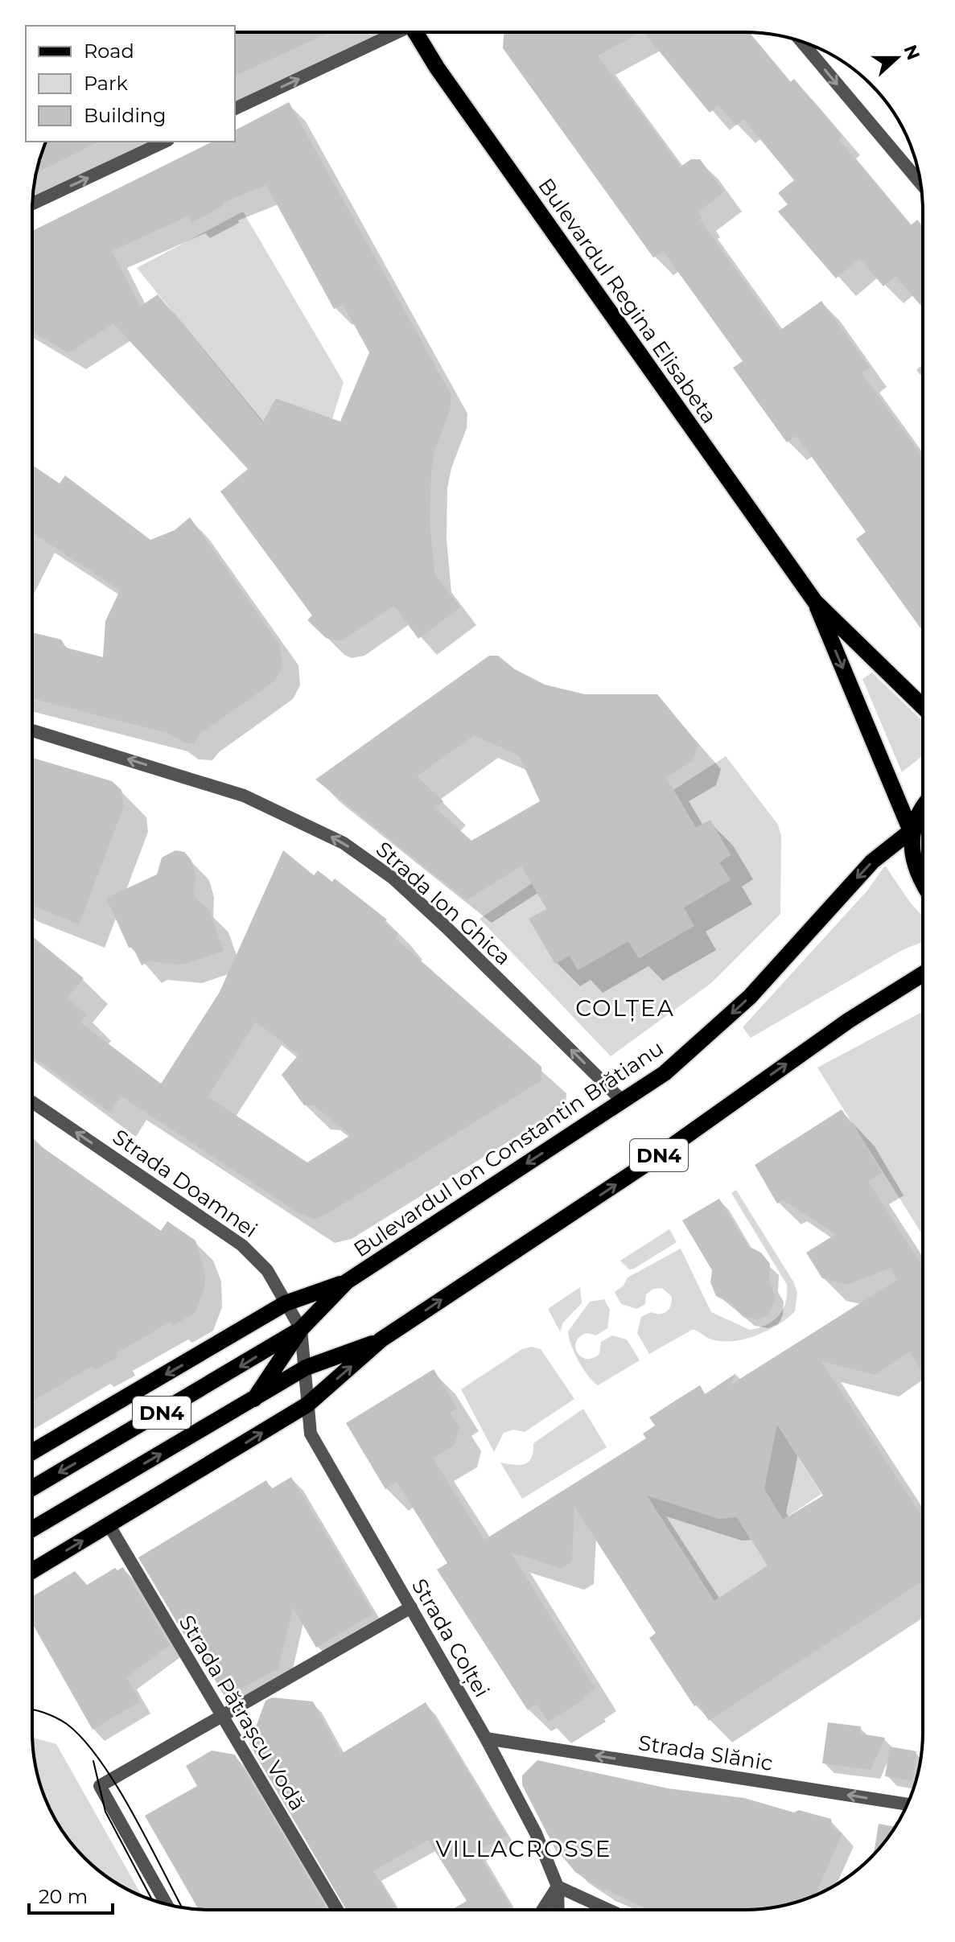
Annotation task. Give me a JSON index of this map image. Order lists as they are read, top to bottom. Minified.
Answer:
{"streets":{"main road":["Bulevardul Regina Elisabeta","Bulevardul Ion Constantin Brătianu","DN4"],"street":["Strada Ion Ghica","Strada Doamnei","Strada Colței","Strada Pătrașcu Vodă","Strada Slănic"]},"crossings":[["Bulevardul Regina Elisabeta","Bulevardul Ion Constantin Brătianu"],["Bulevardul Regina Elisabeta","DN4"],["Strada Ion Ghica","Bulevardul Ion Constantin Brătianu"],["Bulevardul Ion Constantin Brătianu","DN4"],["Bulevardul Ion Constantin Brătianu","Strada Doamnei"],["Bulevardul Ion Constantin Brătianu","Strada Colței"],["DN4","Strada Colței"],["DN4","Strada Pătrașcu Vodă"],["Strada Doamnei","Strada Colței"],["Strada Colței","Strada Slănic"]],"one_way":["Strada Ion Ghica","Strada Doamnei","Strada Slănic"],"districts":["COLȚEA","VILLACROSSE"],"legend":["Road","Park","Building"],"scale_bar":"20 m","north":"right"}
